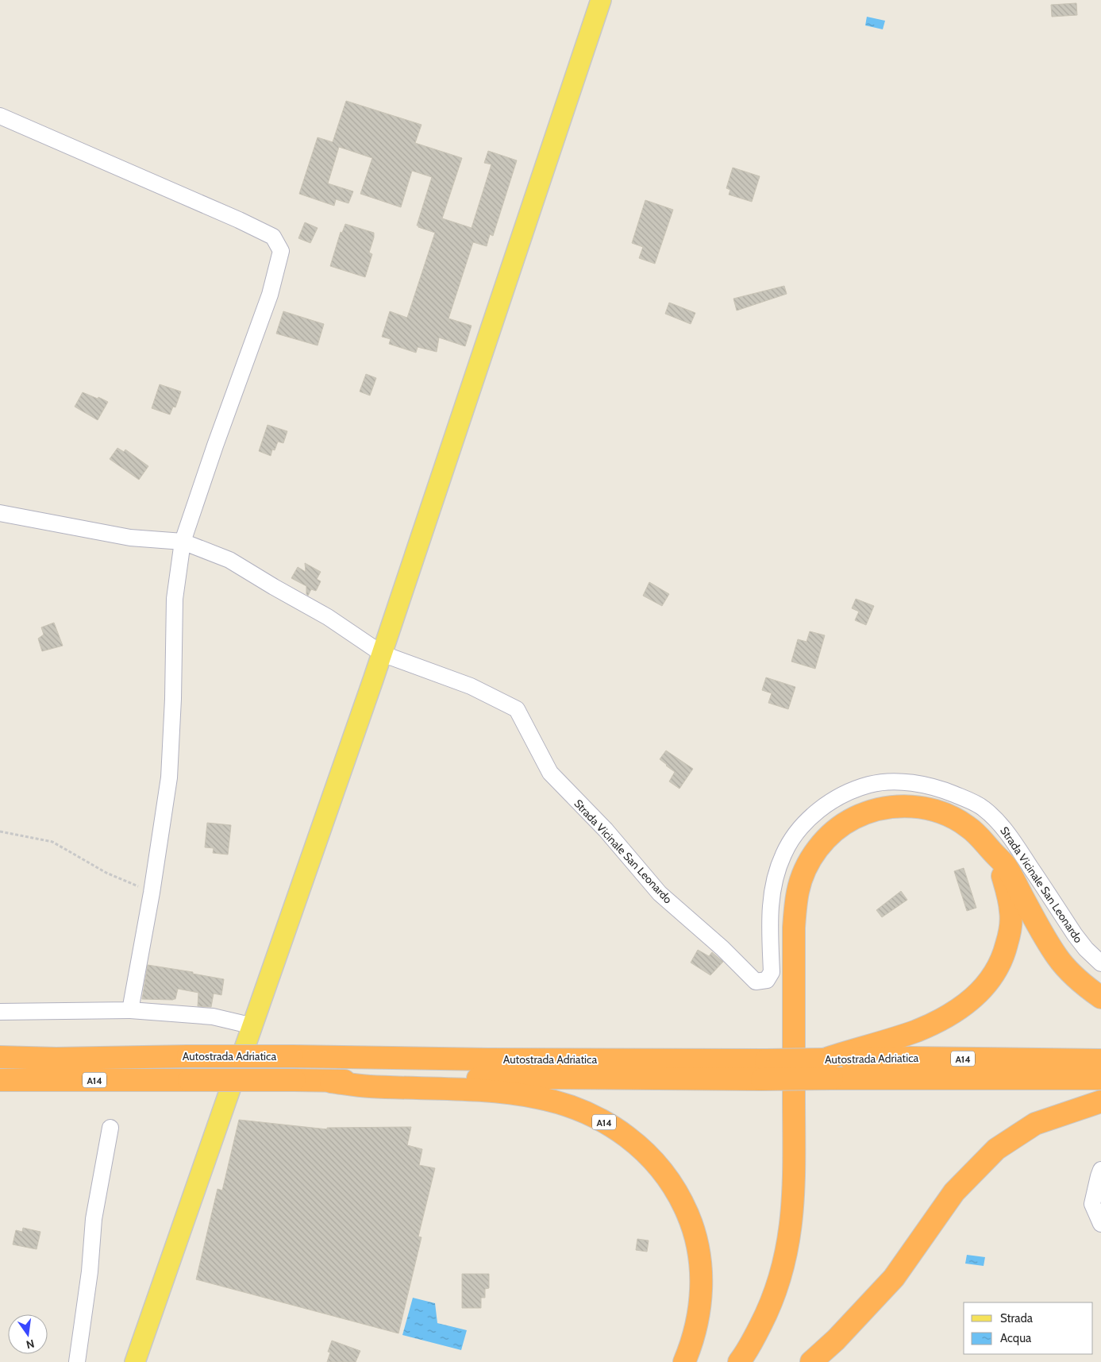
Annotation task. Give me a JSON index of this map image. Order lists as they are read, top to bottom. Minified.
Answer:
{"streets":{"highway":["Autostrada Adriatica","A14"],"street":["Strada Vicinale San Leonardo"]},"crossings":[["Autostrada Adriatica","A14"]],"legend":["Strada","Acqua"],"north":"bottom"}
